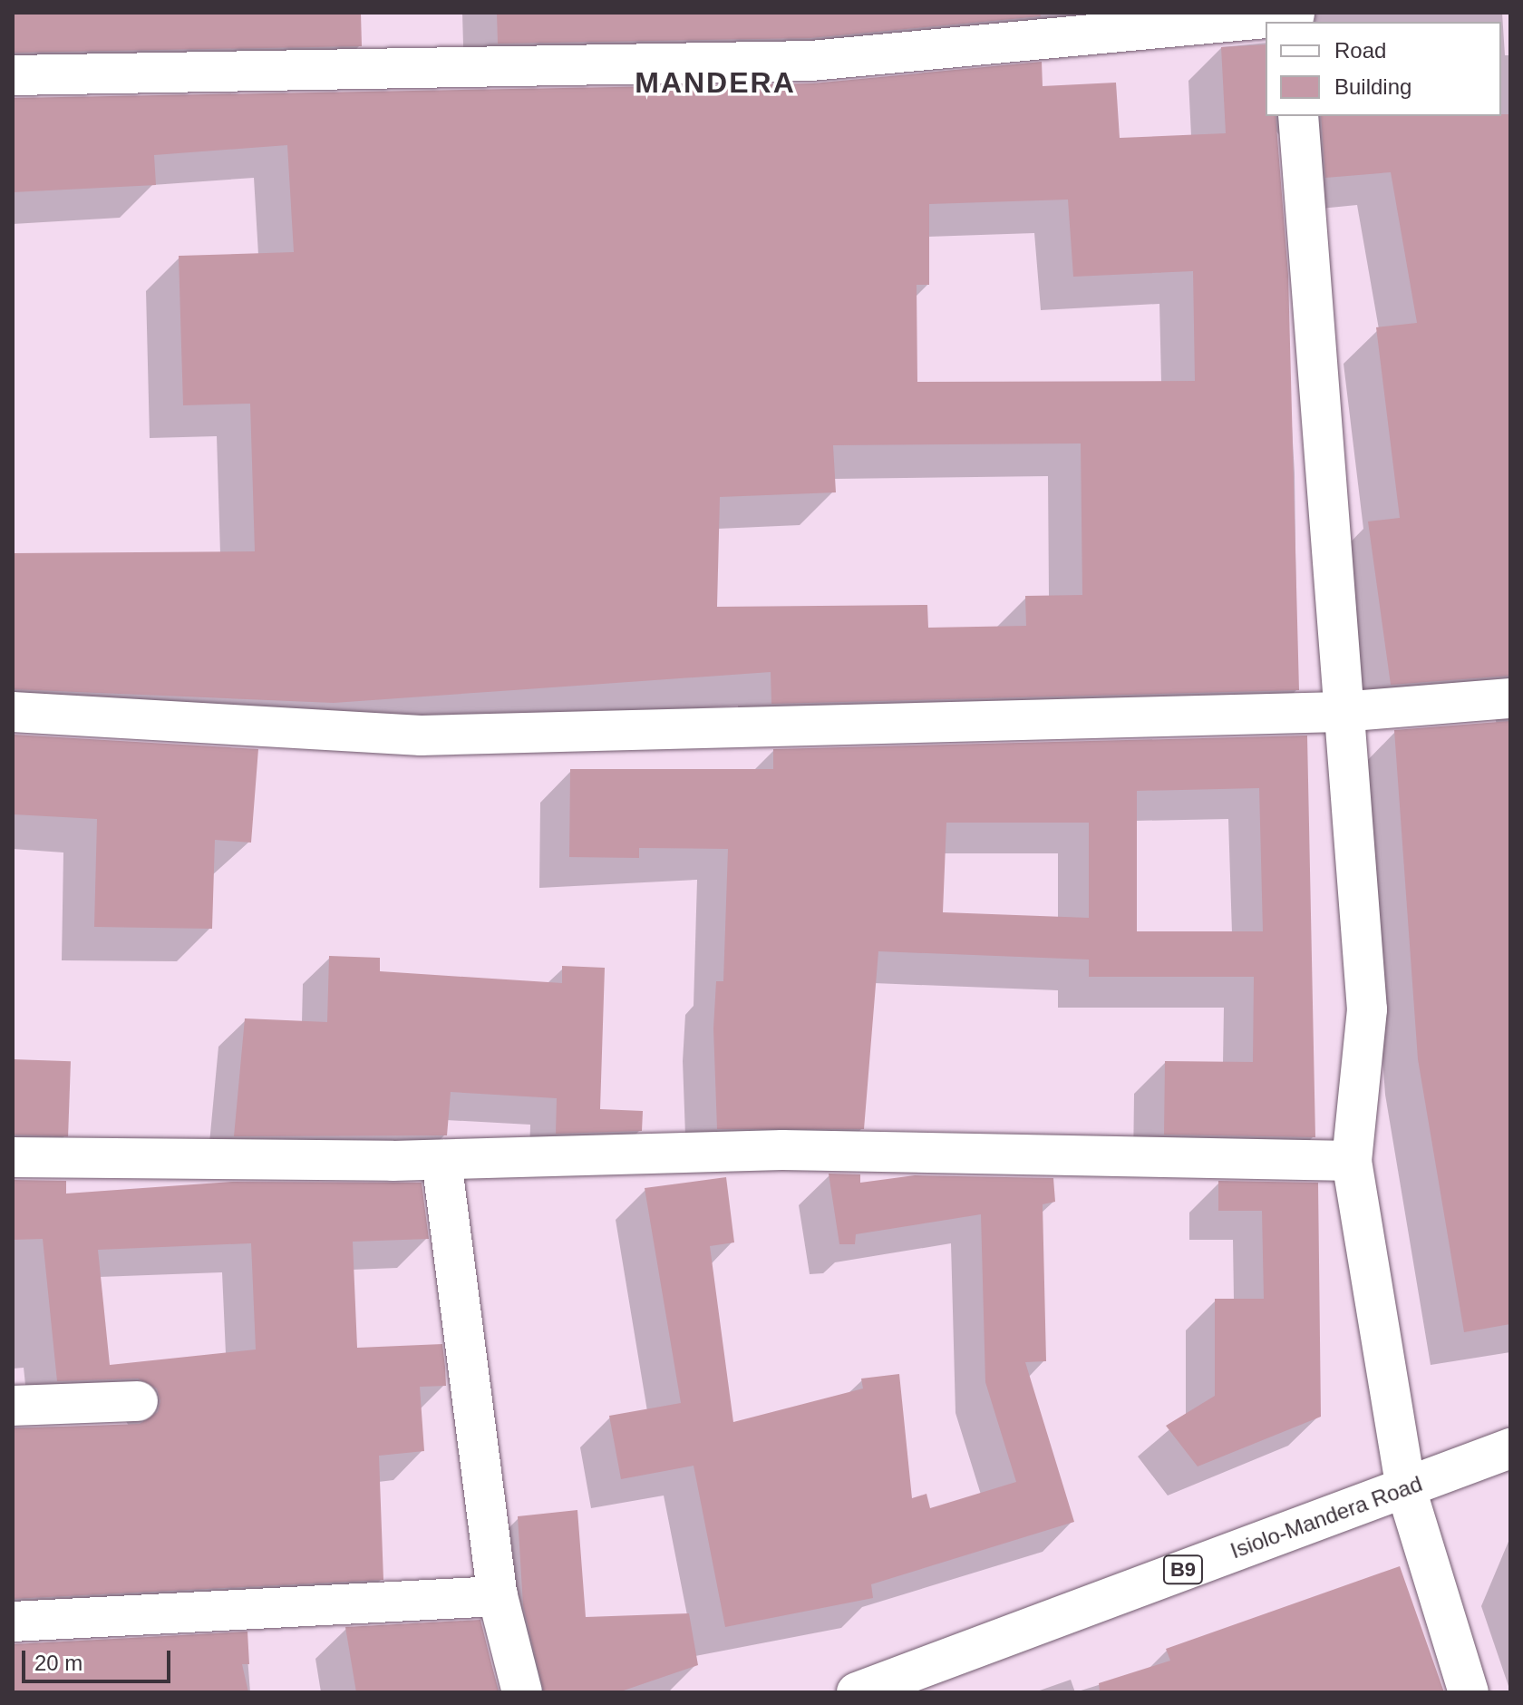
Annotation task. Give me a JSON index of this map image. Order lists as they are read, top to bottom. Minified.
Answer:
{"streets":{"main road":["Isiolo-Mandera Road","B9"]},"districts":["MANDERA"],"legend":["Road","Building"],"scale_bar":"20 m"}
